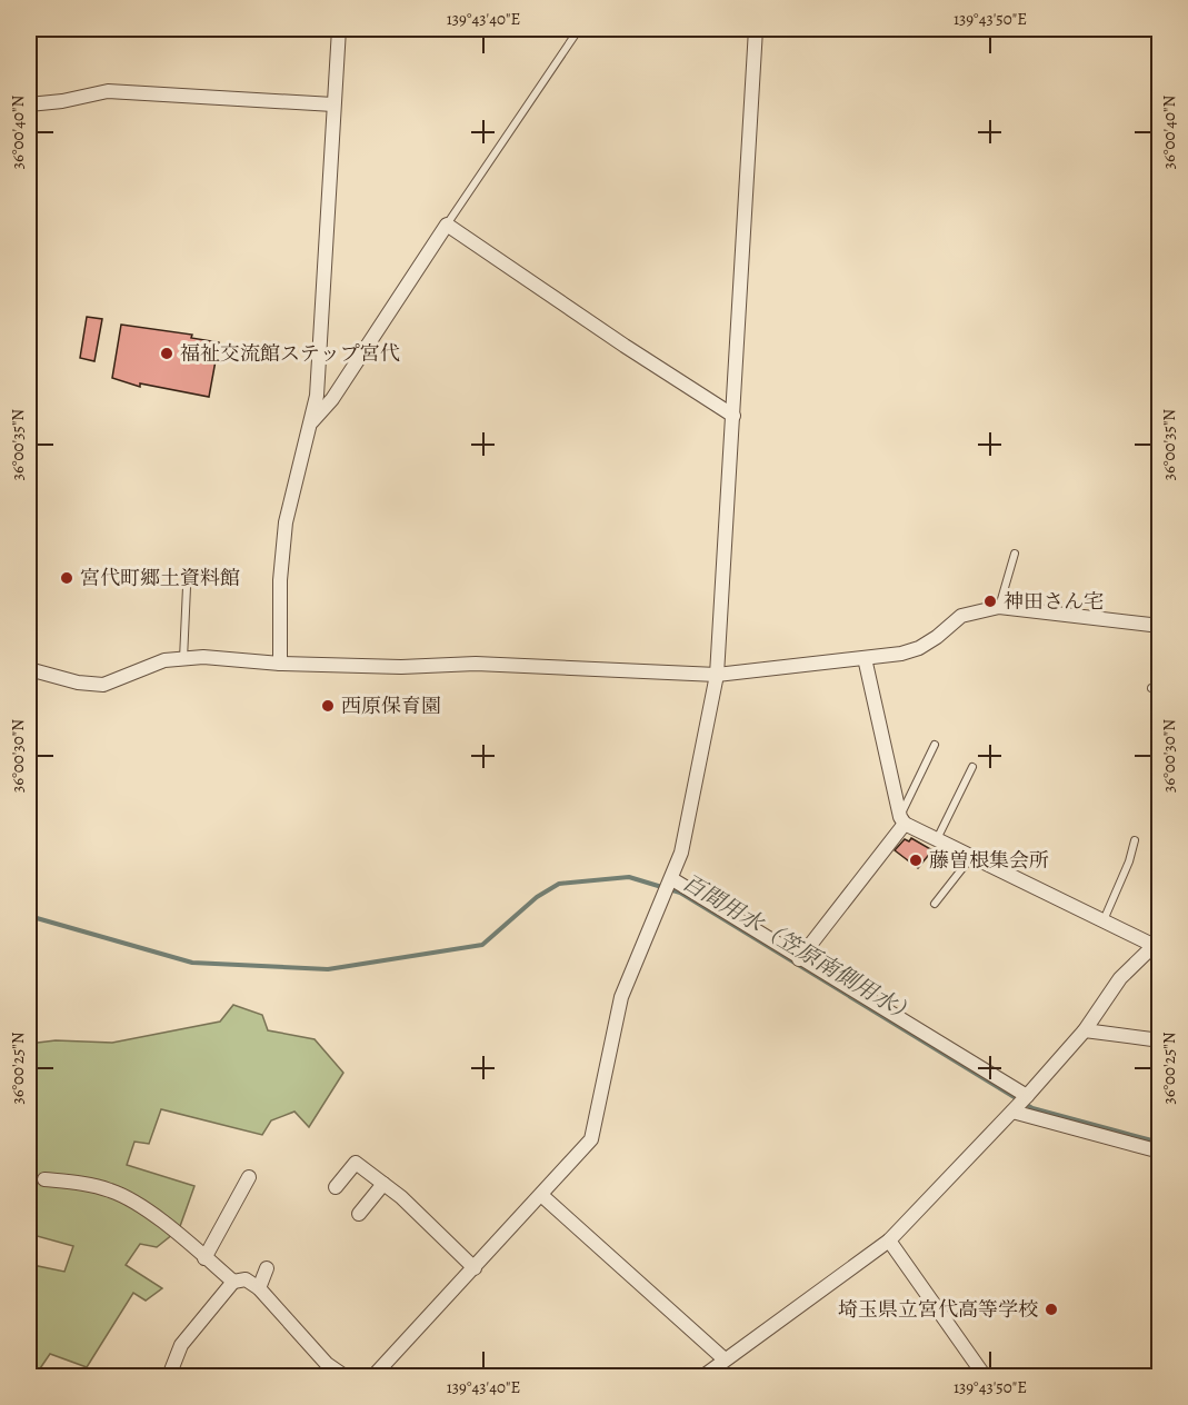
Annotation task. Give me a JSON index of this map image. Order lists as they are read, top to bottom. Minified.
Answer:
{"water":["百間用水（笠原南側用水）"],"places":["福祉交流館ステップ宮代","宮代町郷土資料館","神田さん宅","西原保育園","藤曽根集会所","埼玉県立宮代高等学校"],"coordinates":["139°43'40\"E","139°43'50\"E","36°00'40\"N","36°00'35\"N","36°00'30\"N","36°00'25\"N"]}
